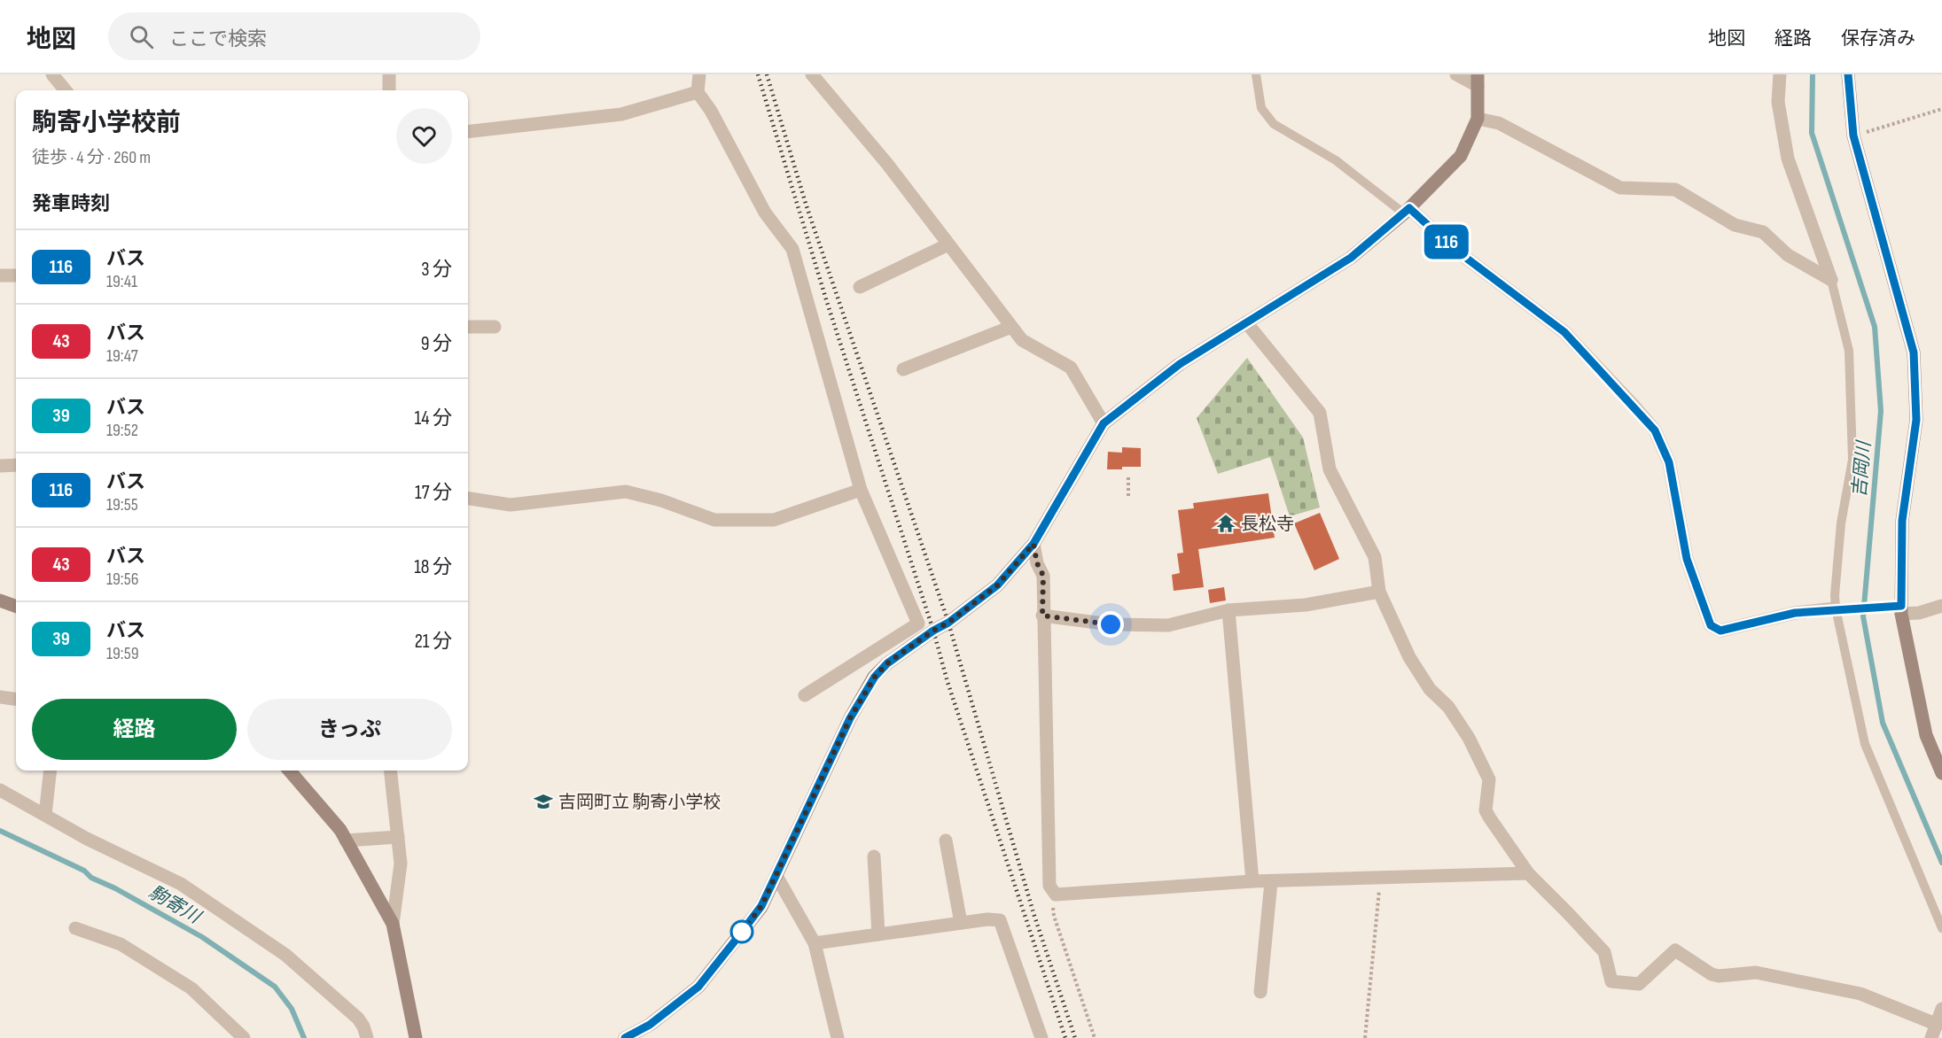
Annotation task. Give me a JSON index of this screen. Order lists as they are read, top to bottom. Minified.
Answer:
{"water":["吉岡川","駒寄川"],"places":{"temple":["長松寺"],"school or university":["吉岡町立 駒寄小学校"]},"lines":["bus line 116"],"page":{"header":"地図","search":"ここで検索","nav":["地図","経路","保存済み"],"on_map":"116","heading":[["駒寄小学校前","徒歩 · 4 分 · 260 m"],"発車時刻"],"list":[{"mark":"116","name":"バス","note":"19:41","value":"3 分"},{"mark":"43","name":"バス","note":"19:47","value":"9 分"},{"mark":"39","name":"バス","note":"19:52","value":"14 分"},{"mark":"116","name":"バス","note":"19:55","value":"17 分"},{"mark":"43","name":"バス","note":"19:56","value":"18 分"},{"mark":"39","name":"バス","note":"19:59","value":"21 分"}],"buttons":["経路","きっぷ"]}}
